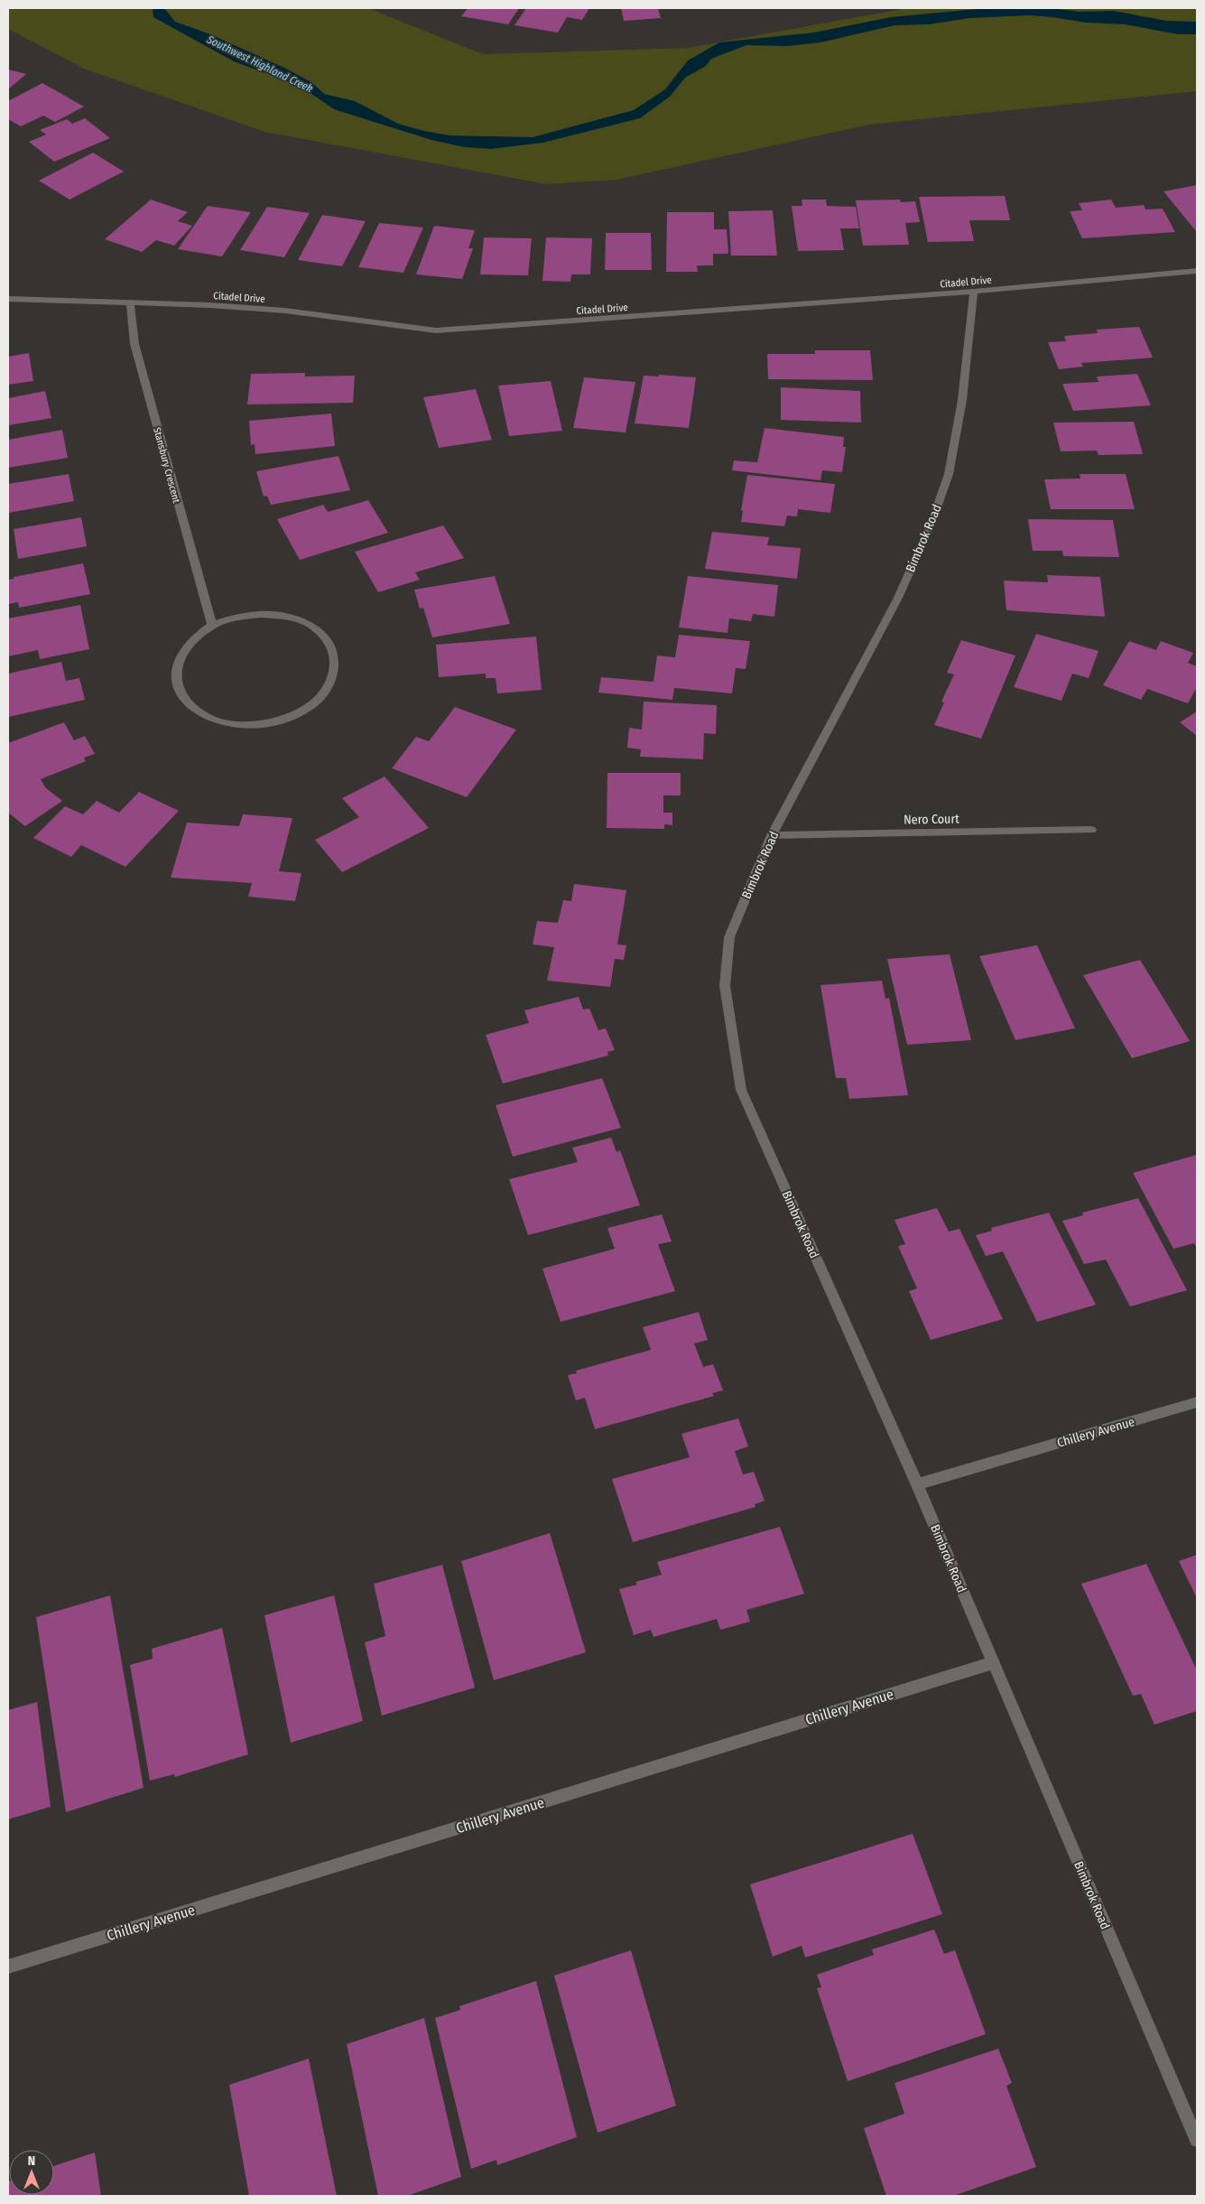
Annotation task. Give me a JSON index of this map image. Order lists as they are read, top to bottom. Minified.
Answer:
{"streets":{"street":["Citadel Drive","Stansbury Crescent","Bimbrok Road","Nero Court","Chillery Avenue"]},"crossings":[["Citadel Drive","Stansbury Crescent"],["Citadel Drive","Bimbrok Road"],["Bimbrok Road","Nero Court"],["Bimbrok Road","Chillery Avenue"]],"water":["Southwest Highland Creek"],"north":"top"}
